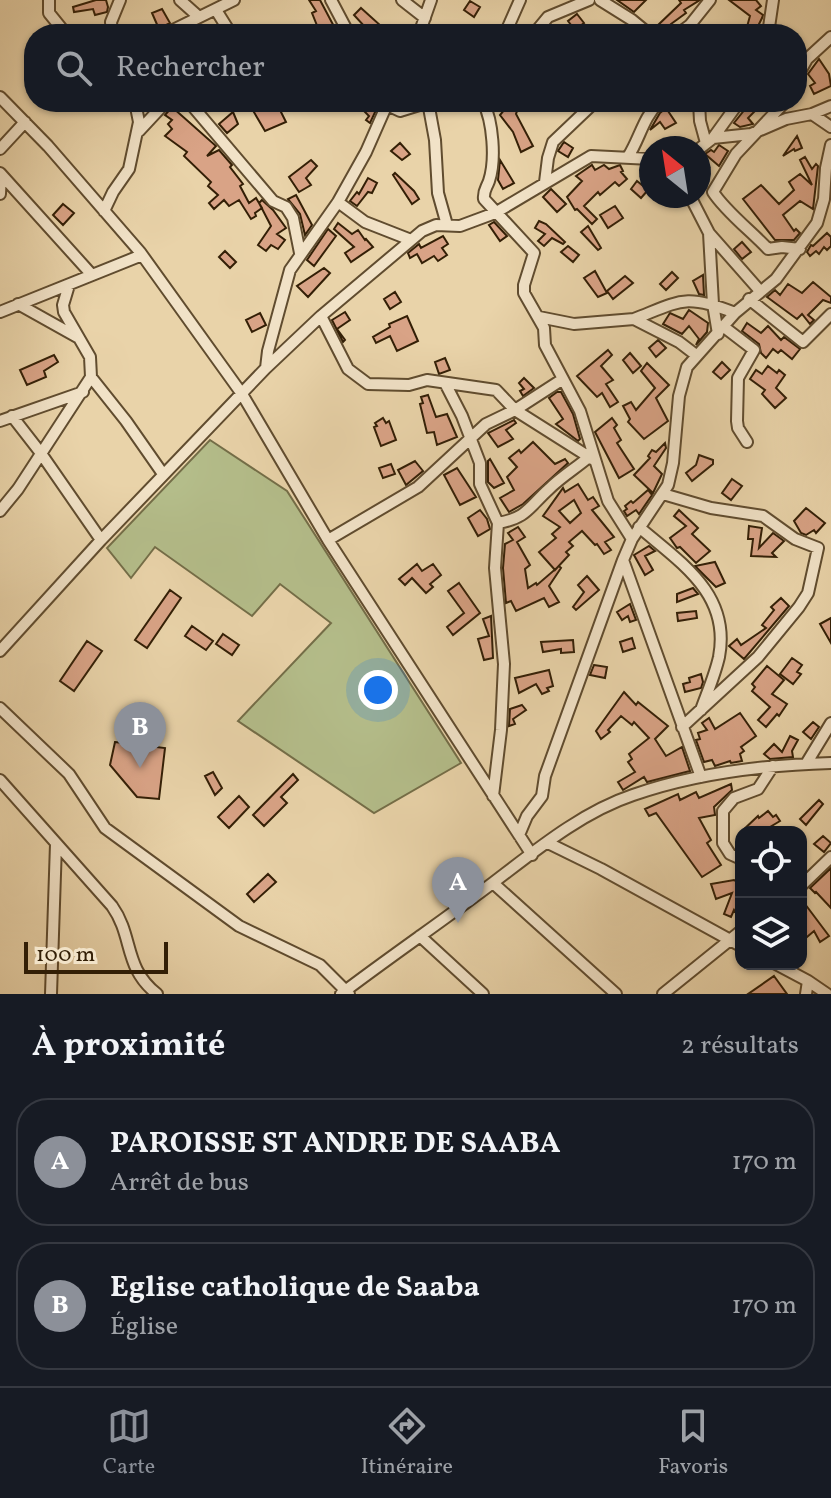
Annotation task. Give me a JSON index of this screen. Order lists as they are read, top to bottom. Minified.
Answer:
{"scale_bar":"100 m","north":"top left","page":{"search":"Rechercher","pins":["B","A"],"scale":"100 m","heading":["À proximité","2 résultats"],"list":[{"mark":"A","name":"PAROISSE ST ANDRE DE SAABA","note":"Arrêt de bus","value":"170 m"},{"mark":"B","name":"Eglise catholique de Saaba","note":"Église","value":"170 m"}],"nav":["Carte","Itinéraire","Favoris"]}}
